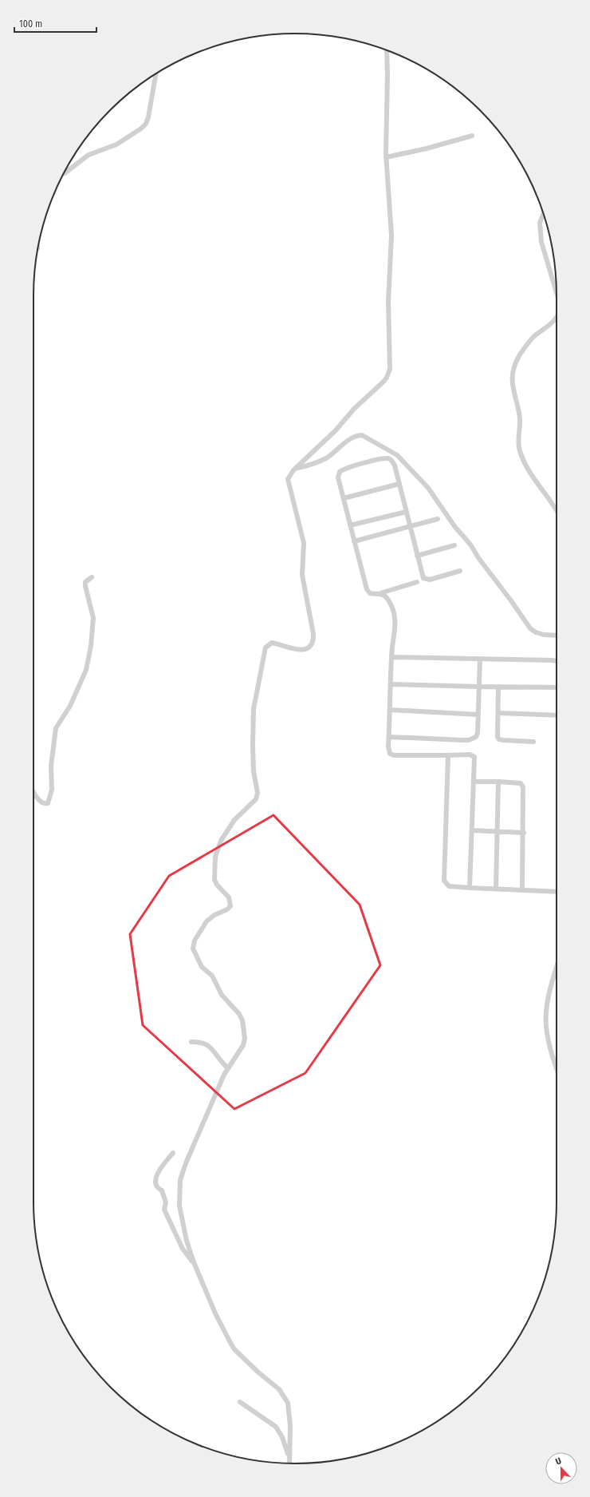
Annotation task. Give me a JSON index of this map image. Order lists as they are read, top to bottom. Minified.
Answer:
{"scale_bar":"100 m","north":"top"}
